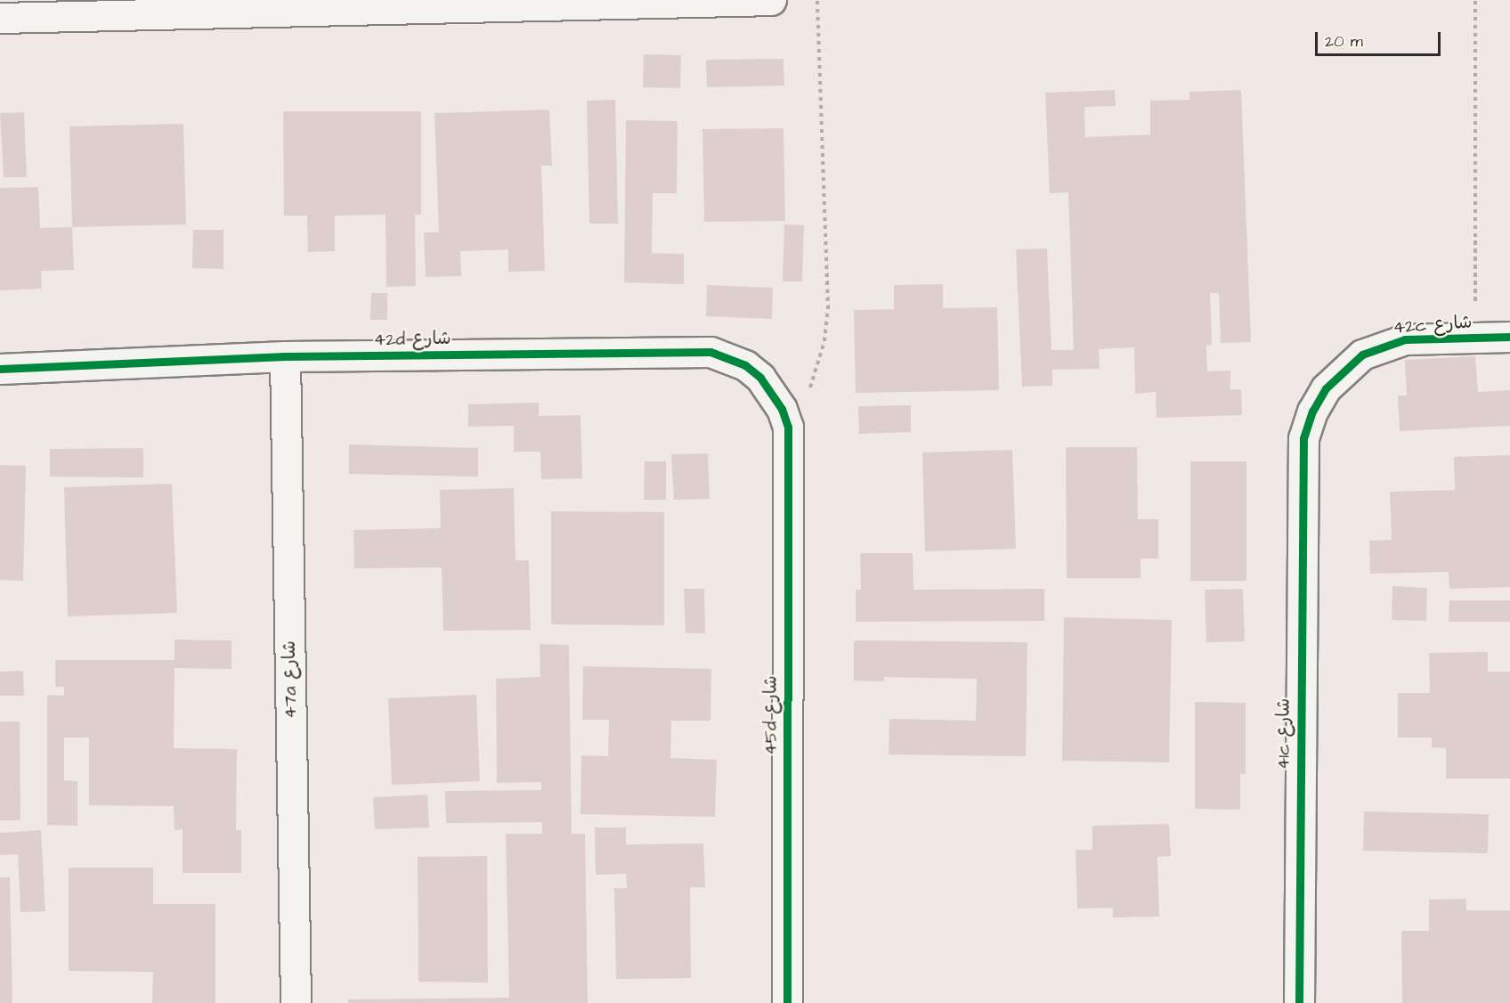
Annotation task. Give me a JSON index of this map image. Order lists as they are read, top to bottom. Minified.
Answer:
{"streets":{"street":["42c شارع","42d شارع","47a شارع","45d شارع","41c شارع"]},"crossings":[["42c شارع","41c شارع"],["42d شارع","47a شارع"],["42d شارع","45d شارع"]],"scale_bar":"20 m"}
